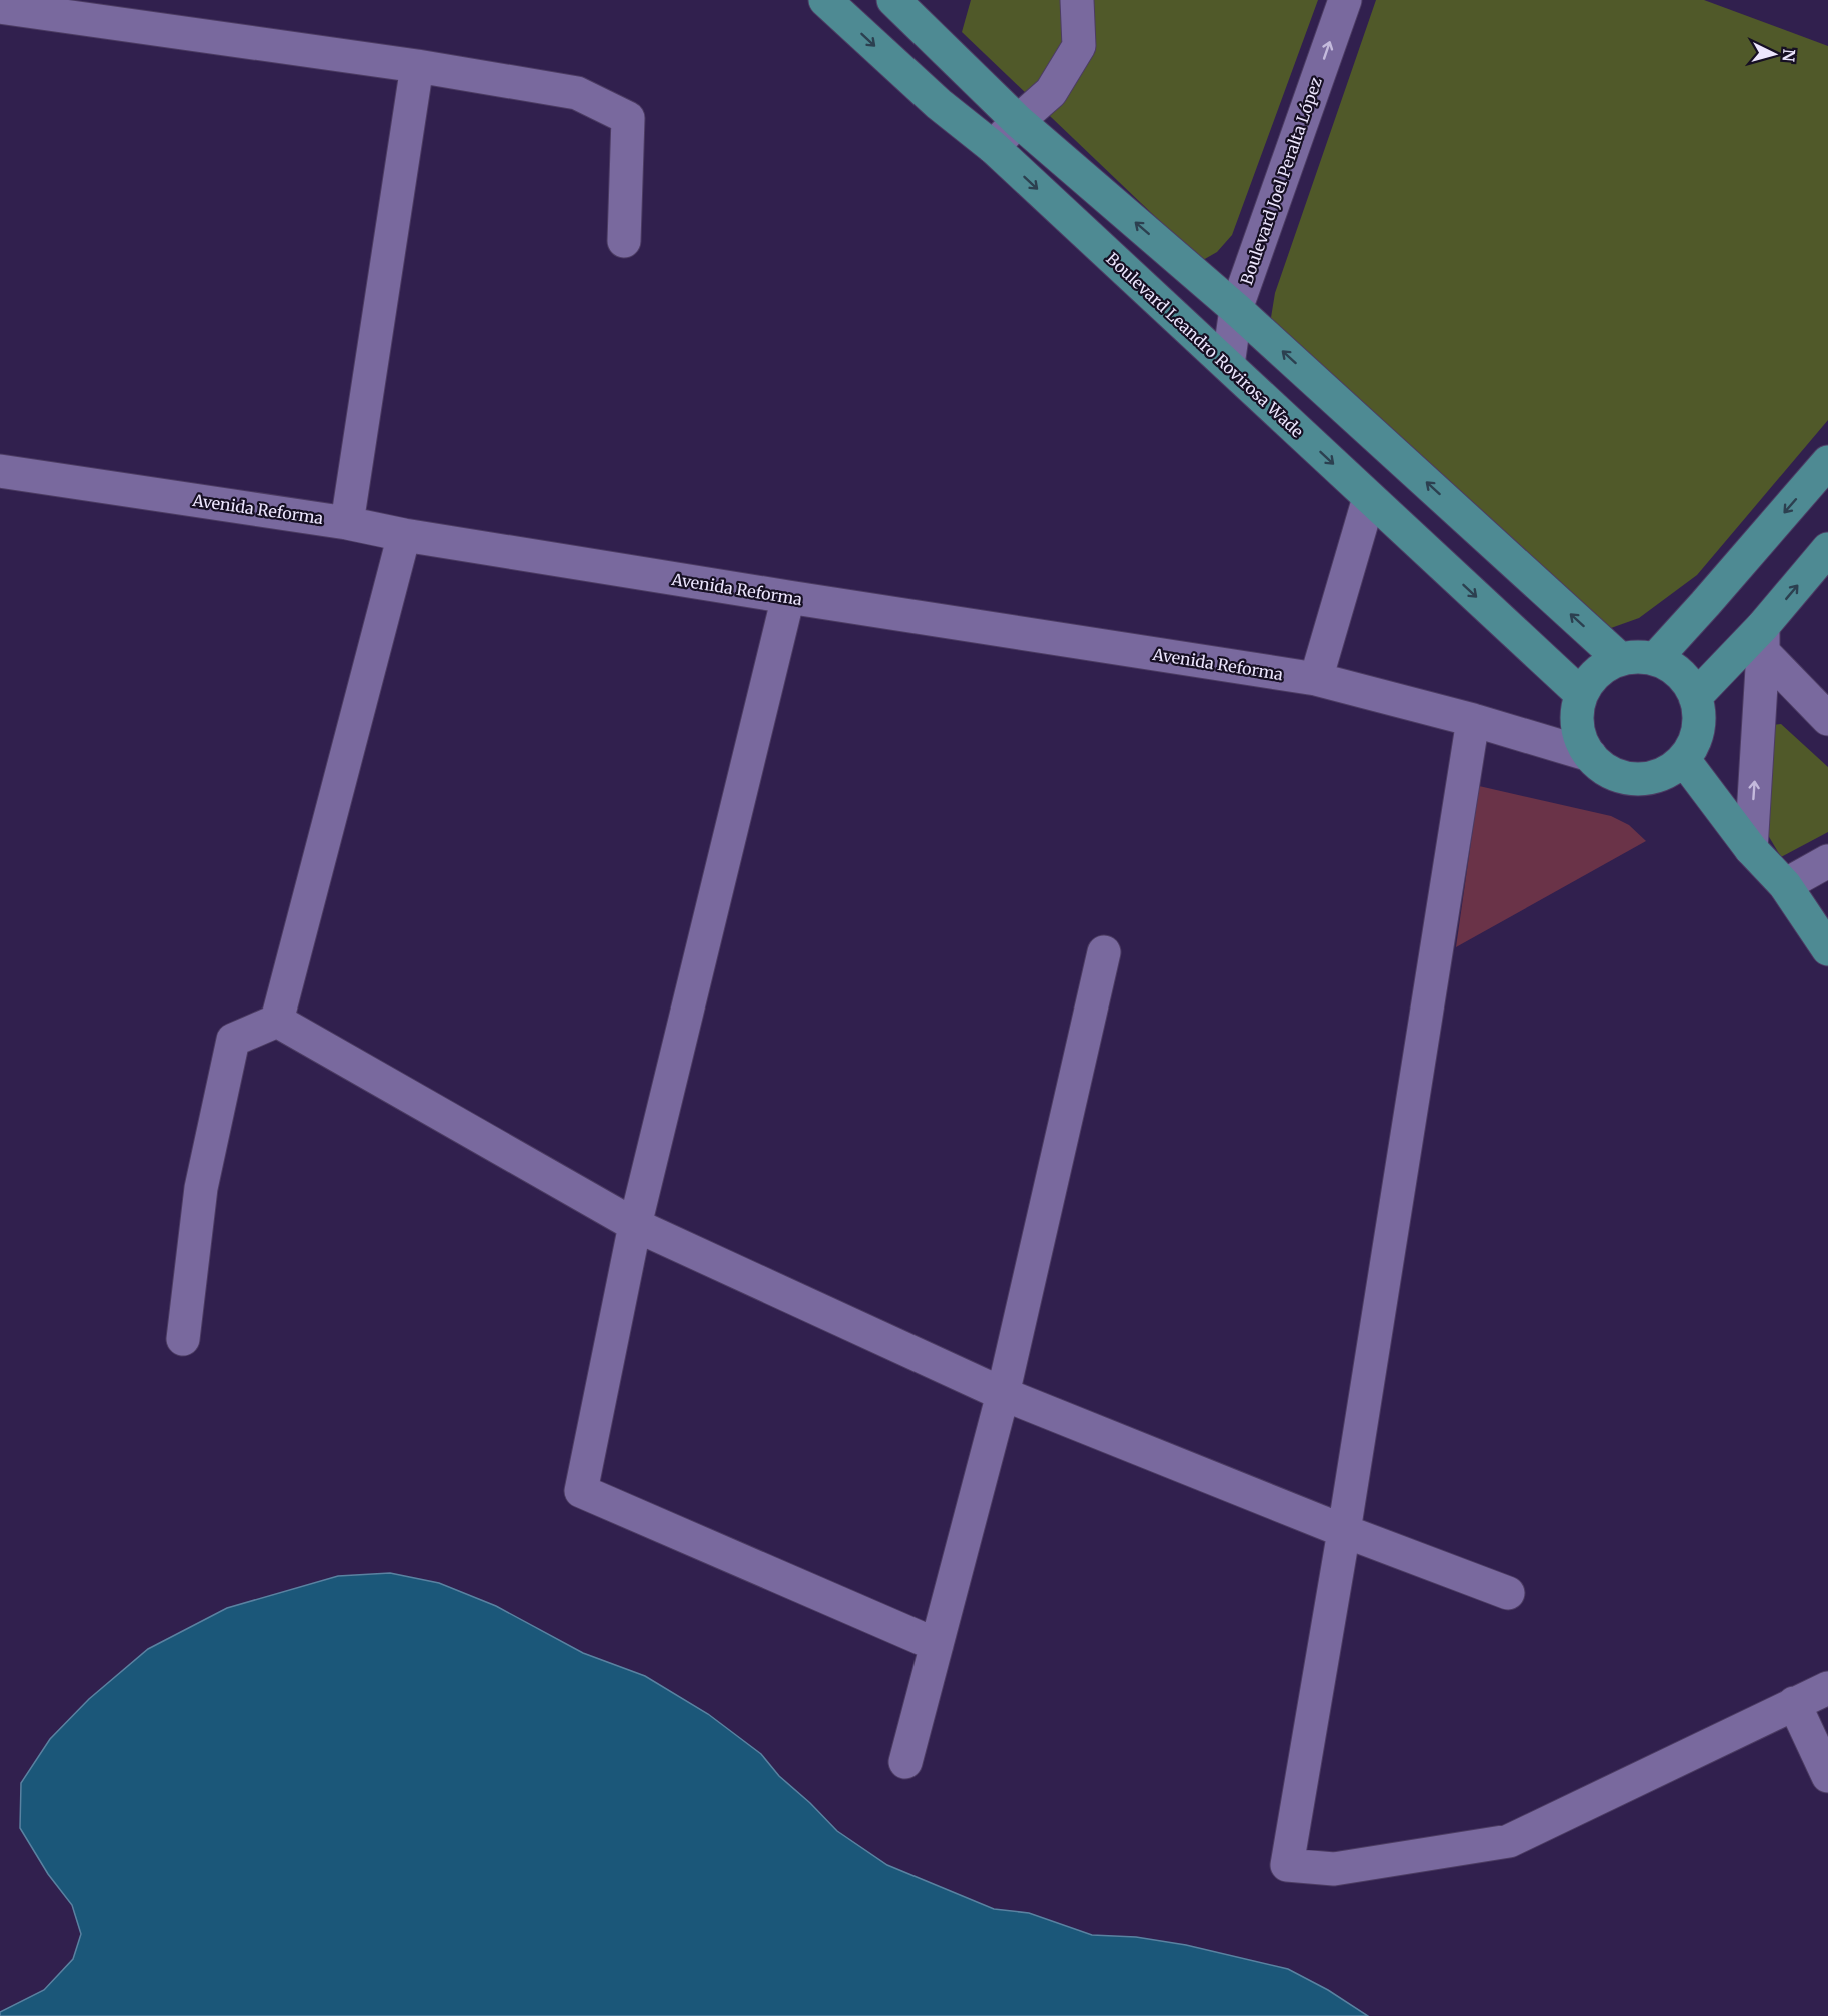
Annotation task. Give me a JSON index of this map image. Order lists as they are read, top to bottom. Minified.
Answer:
{"streets":{"main road":["Boulevard Leandro Rovirosa Wade"],"street":["Boulevard Joel Peralta López","Avenida Reforma"]},"crossings":[["Boulevard Joel Peralta López","Boulevard Leandro Rovirosa Wade"],["Boulevard Leandro Rovirosa Wade","Avenida Reforma"]],"north":"right"}
